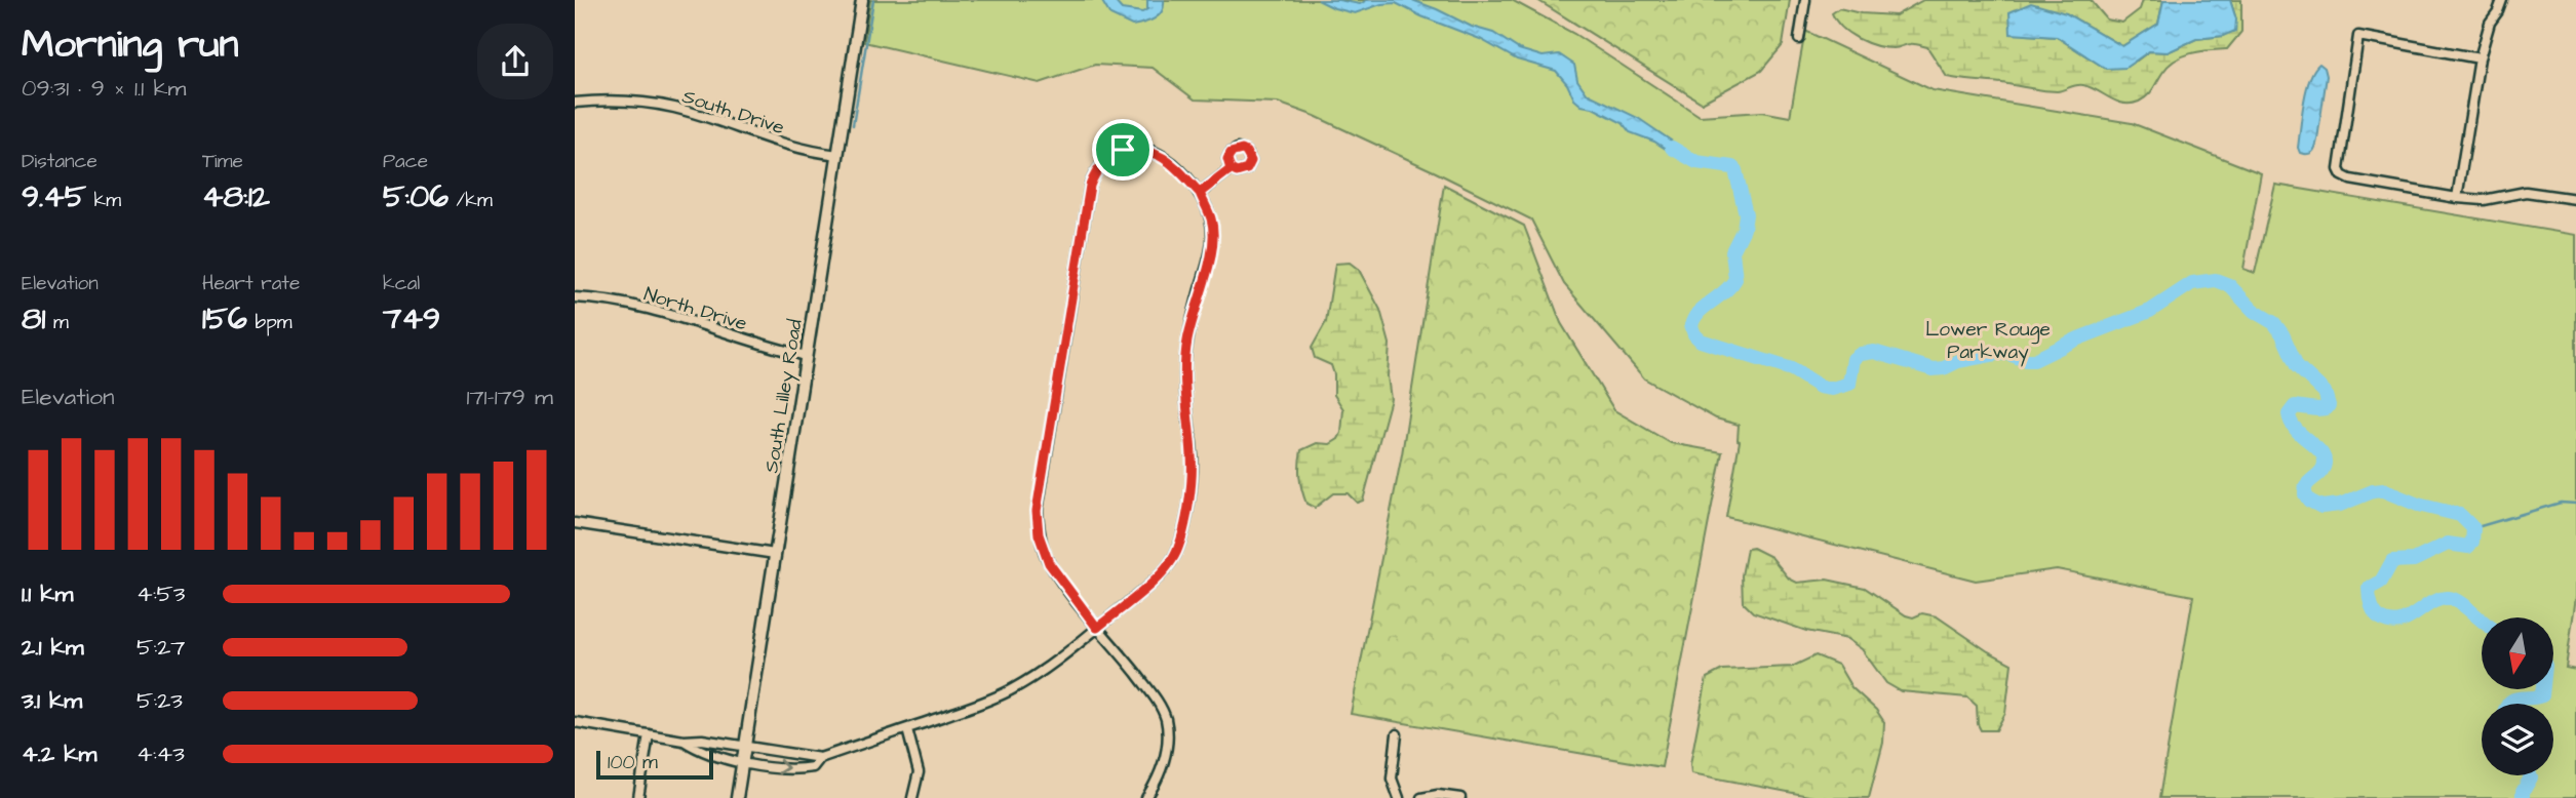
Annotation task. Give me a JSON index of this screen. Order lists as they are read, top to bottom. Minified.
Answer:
{"streets":{"street":["South Drive","North Drive","South Lilley Road"]},"crossings":[["South Drive","South Lilley Road"],["North Drive","South Lilley Road"]],"parks":["Lower Rouge Parkway"],"scale_bar":"100 m","north":"bottom","page":{"heading":["Morning run","09:31 · 9 × 1.1 km"],"stats":[["Distance","9.45 km"],["Time","48:12"],["Pace","5:06 /km"],["Elevation","81 m"],["Heart rate","156 bpm"],["kcal","749"]],"chart":["Elevation","171–179 m"],"list":[{"name":"1.1 km","note":"4:53"},{"name":"2.1 km","note":"5:27"},{"name":"3.1 km","note":"5:23"},{"name":"4.2 km","note":"4:43"}],"scale":"100 m"}}
